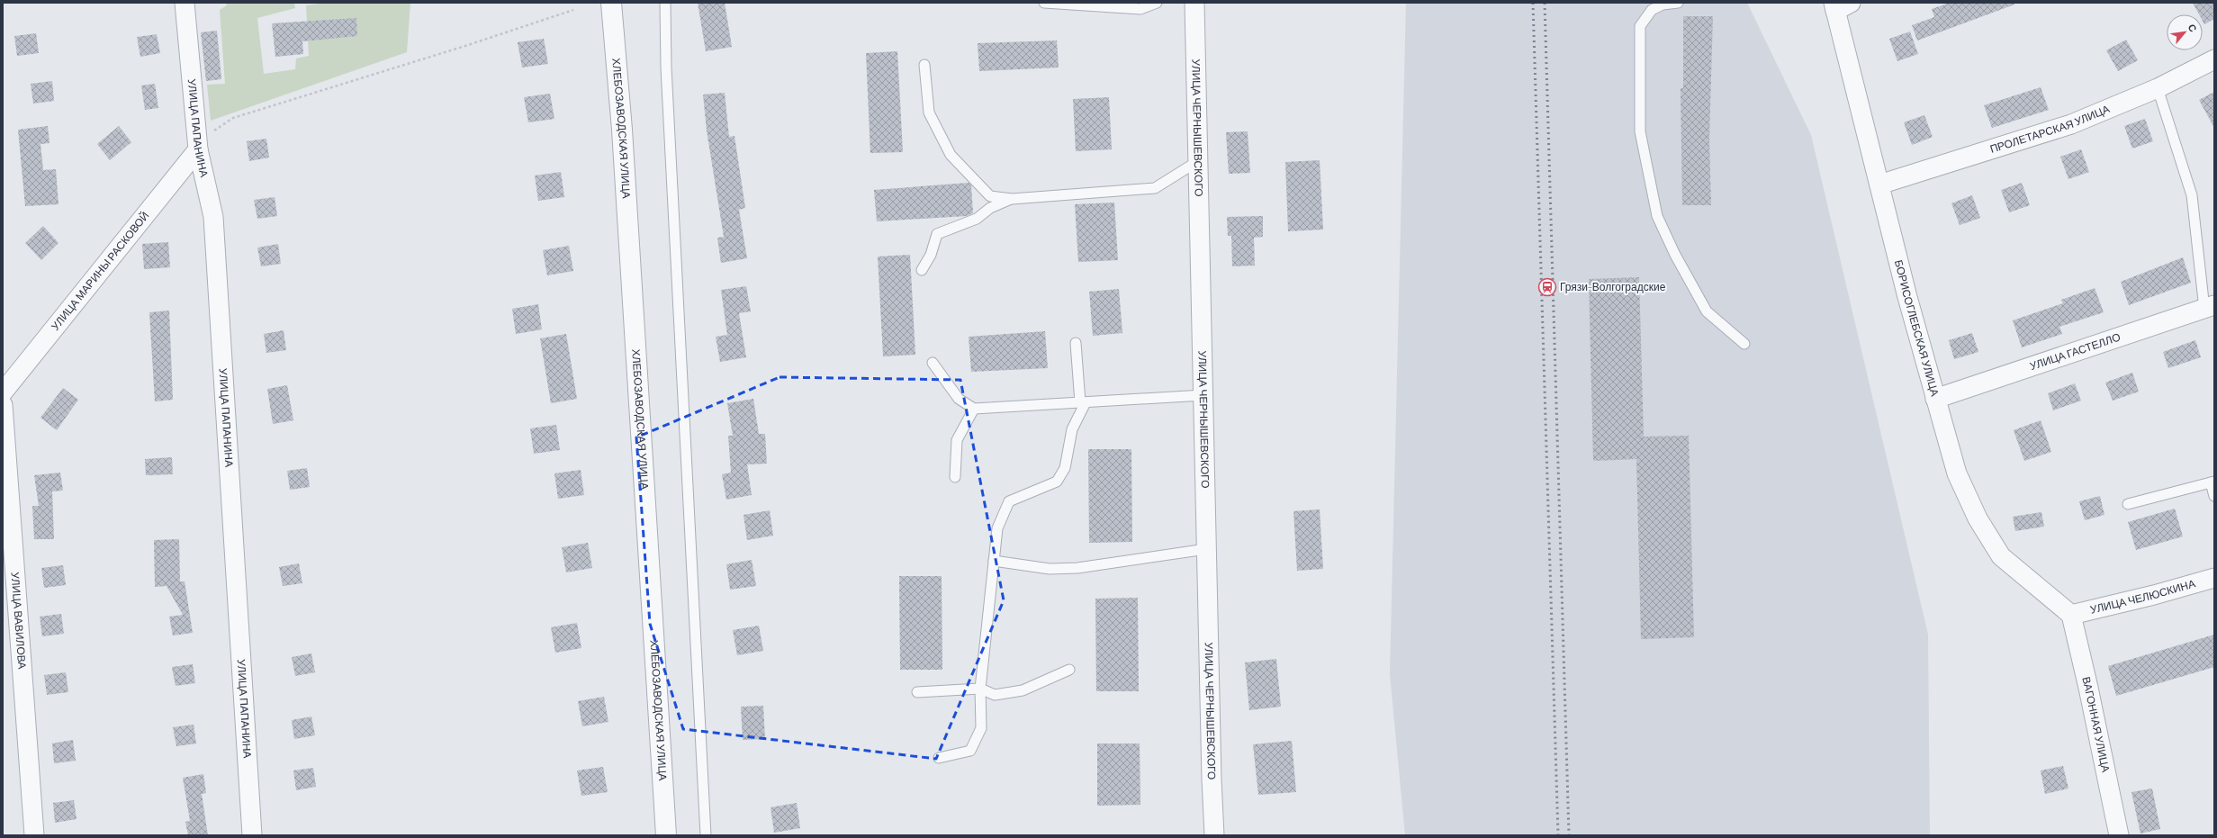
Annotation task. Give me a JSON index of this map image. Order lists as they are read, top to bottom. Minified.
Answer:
{"streets":{"street":["УЛИЦА ПАПАНИНА","ХЛЕБОЗАВОДСКАЯ УЛИЦА","УЛИЦА ЧЕРНЫШЕВСКОГО","ПРОЛЕТАРСКАЯ УЛИЦА","УЛИЦА МАРИНЫ РАСКОВОЙ","БОРИСОГЛЕБСКАЯ УЛИЦА","УЛИЦА ГАСТЕЛЛО","УЛИЦА ЧЕЛЮСКИНА","УЛИЦА ВАВИЛОВА","ВАГОННАЯ УЛИЦА"]},"crossings":[["УЛИЦА ПАПАНИНА","УЛИЦА МАРИНЫ РАСКОВОЙ"],["ПРОЛЕТАРСКАЯ УЛИЦА","БОРИСОГЛЕБСКАЯ УЛИЦА"],["БОРИСОГЛЕБСКАЯ УЛИЦА","УЛИЦА ГАСТЕЛЛО"],["БОРИСОГЛЕБСКАЯ УЛИЦА","УЛИЦА ЧЕЛЮСКИНА"],["БОРИСОГЛЕБСКАЯ УЛИЦА","ВАГОННАЯ УЛИЦА"],["УЛИЦА ЧЕЛЮСКИНА","ВАГОННАЯ УЛИЦА"]],"places":{"station":["Грязи-Волгоградские"]},"north":"top right"}
